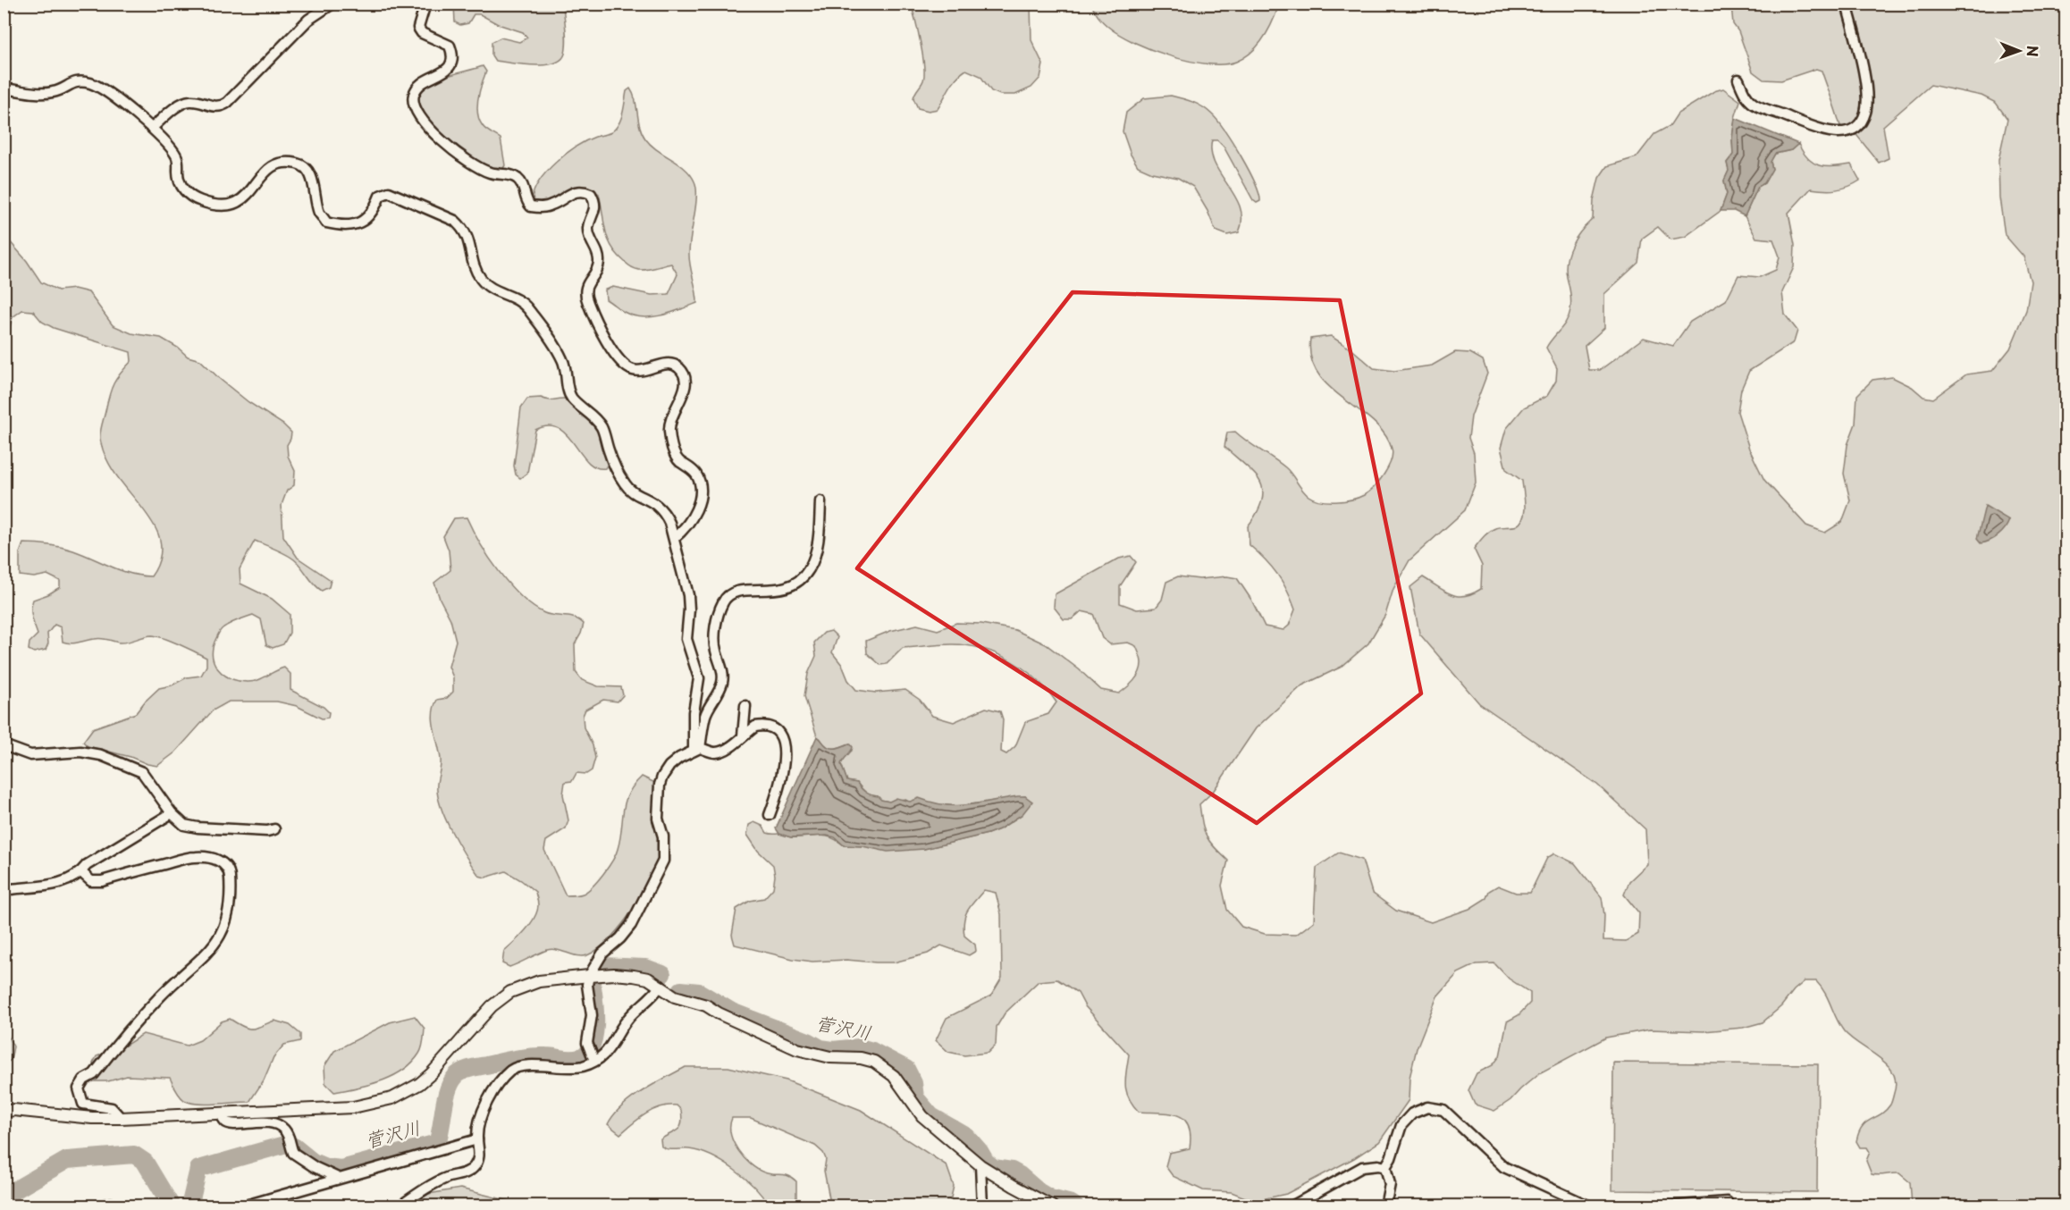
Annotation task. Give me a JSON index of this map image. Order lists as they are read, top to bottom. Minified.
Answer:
{"water":["菅沢川"],"north":"right"}
